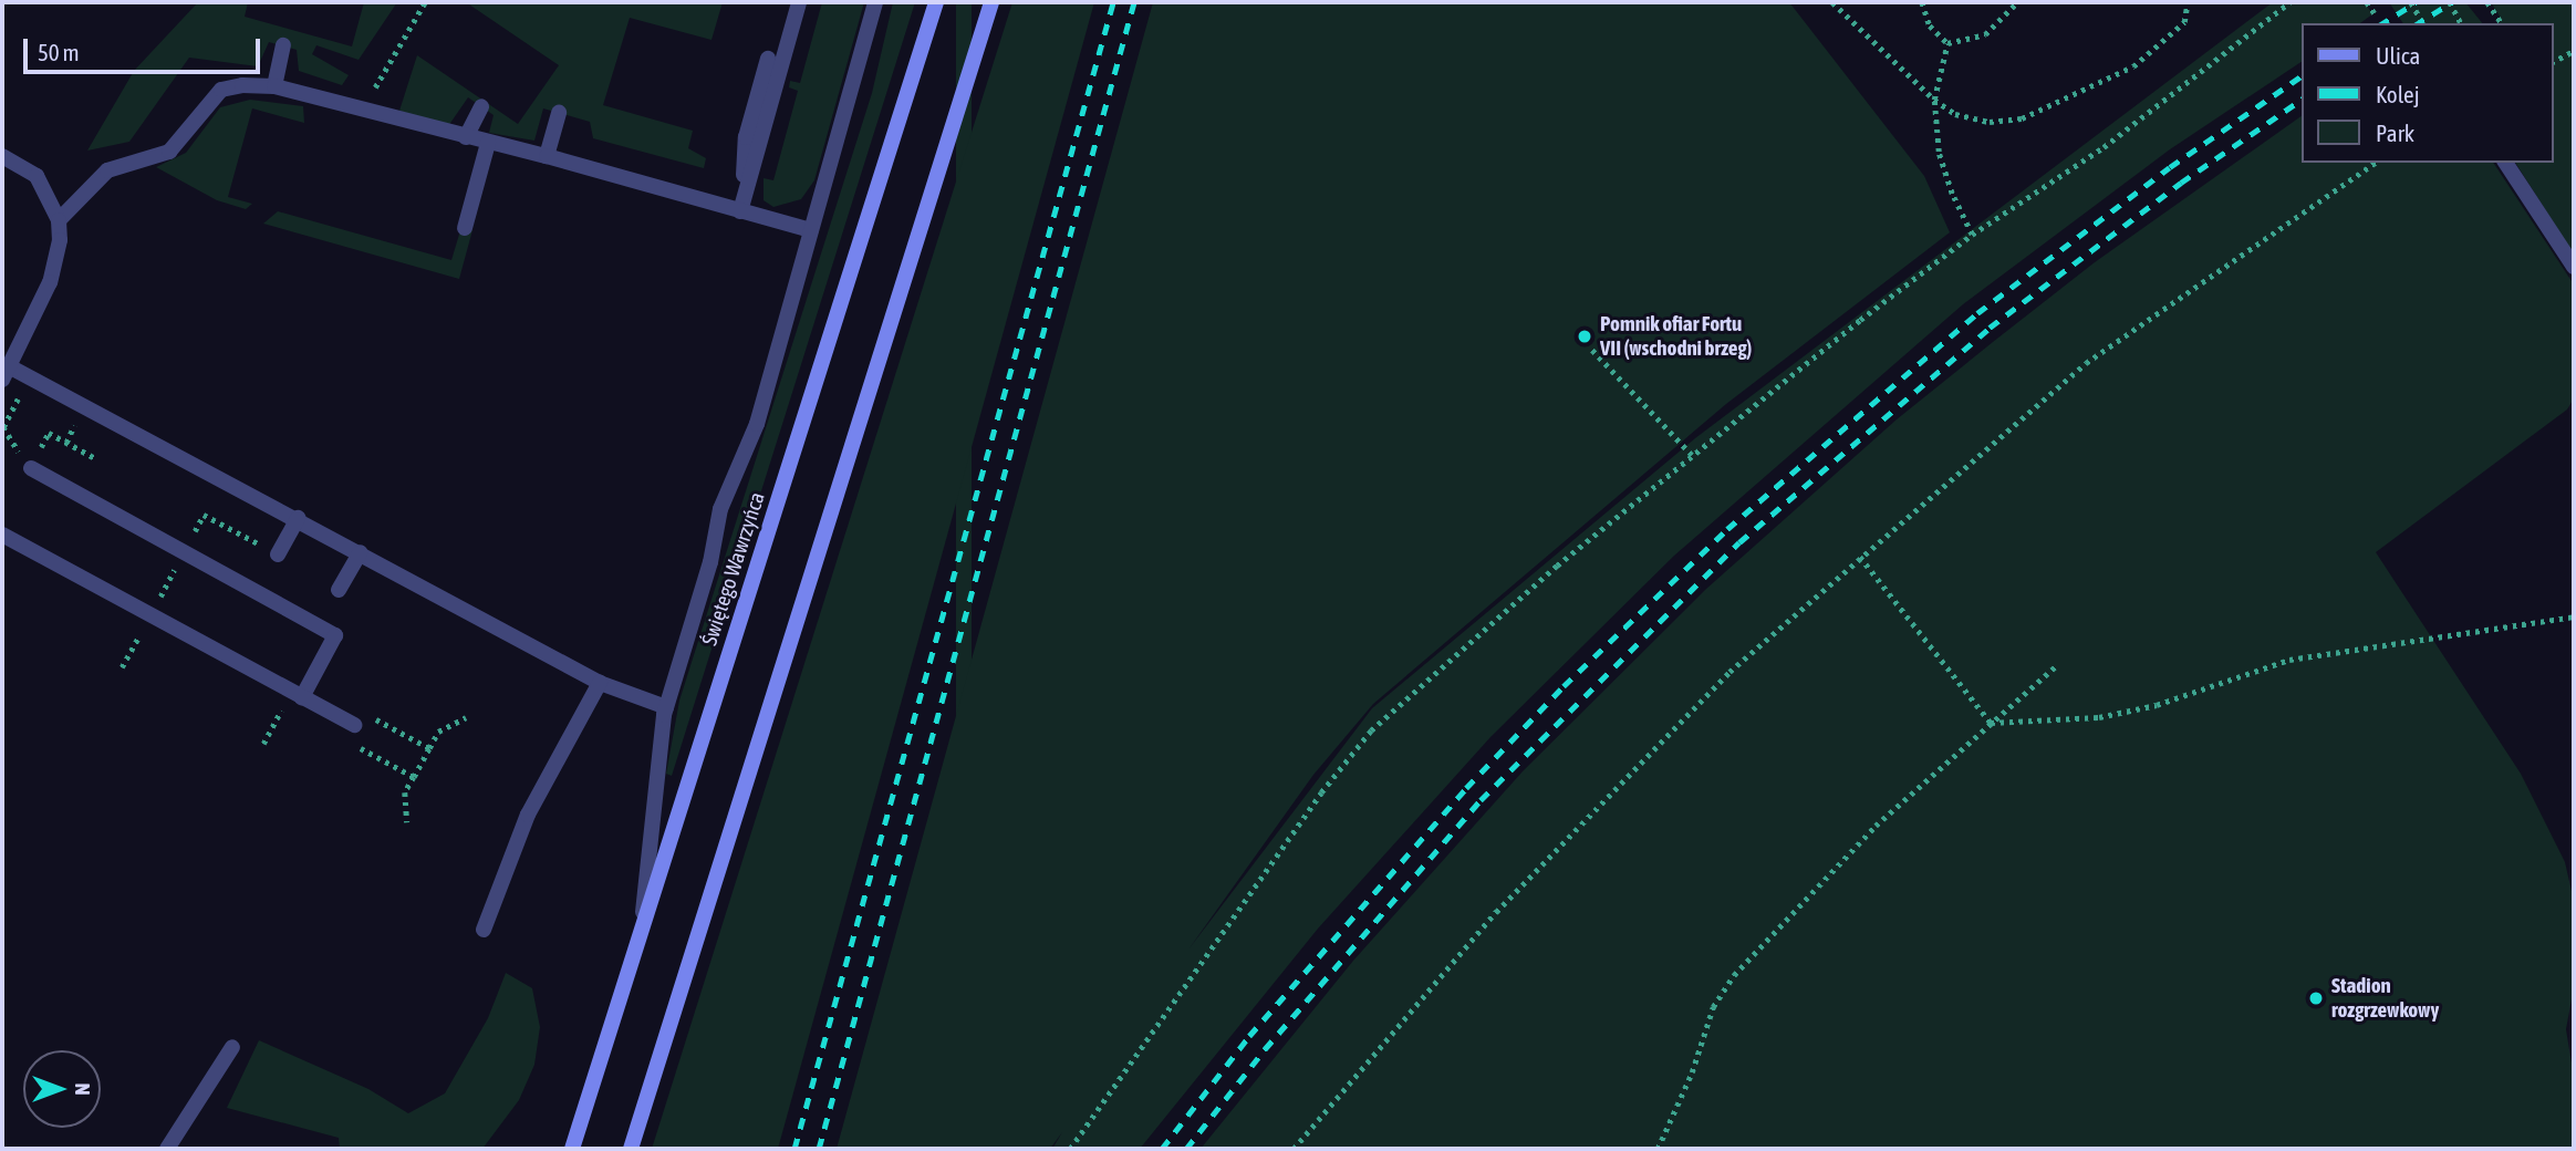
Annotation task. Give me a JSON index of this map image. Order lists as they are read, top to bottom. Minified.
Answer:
{"streets":{"main road":["Świętego Wawrzyńca"]},"places":["Pomnik ofiar Fortu VII (wschodni brzeg)","Stadion rozgrzewkowy"],"legend":["Ulica","Kolej","Park"],"scale_bar":"50 m","north":"right"}
